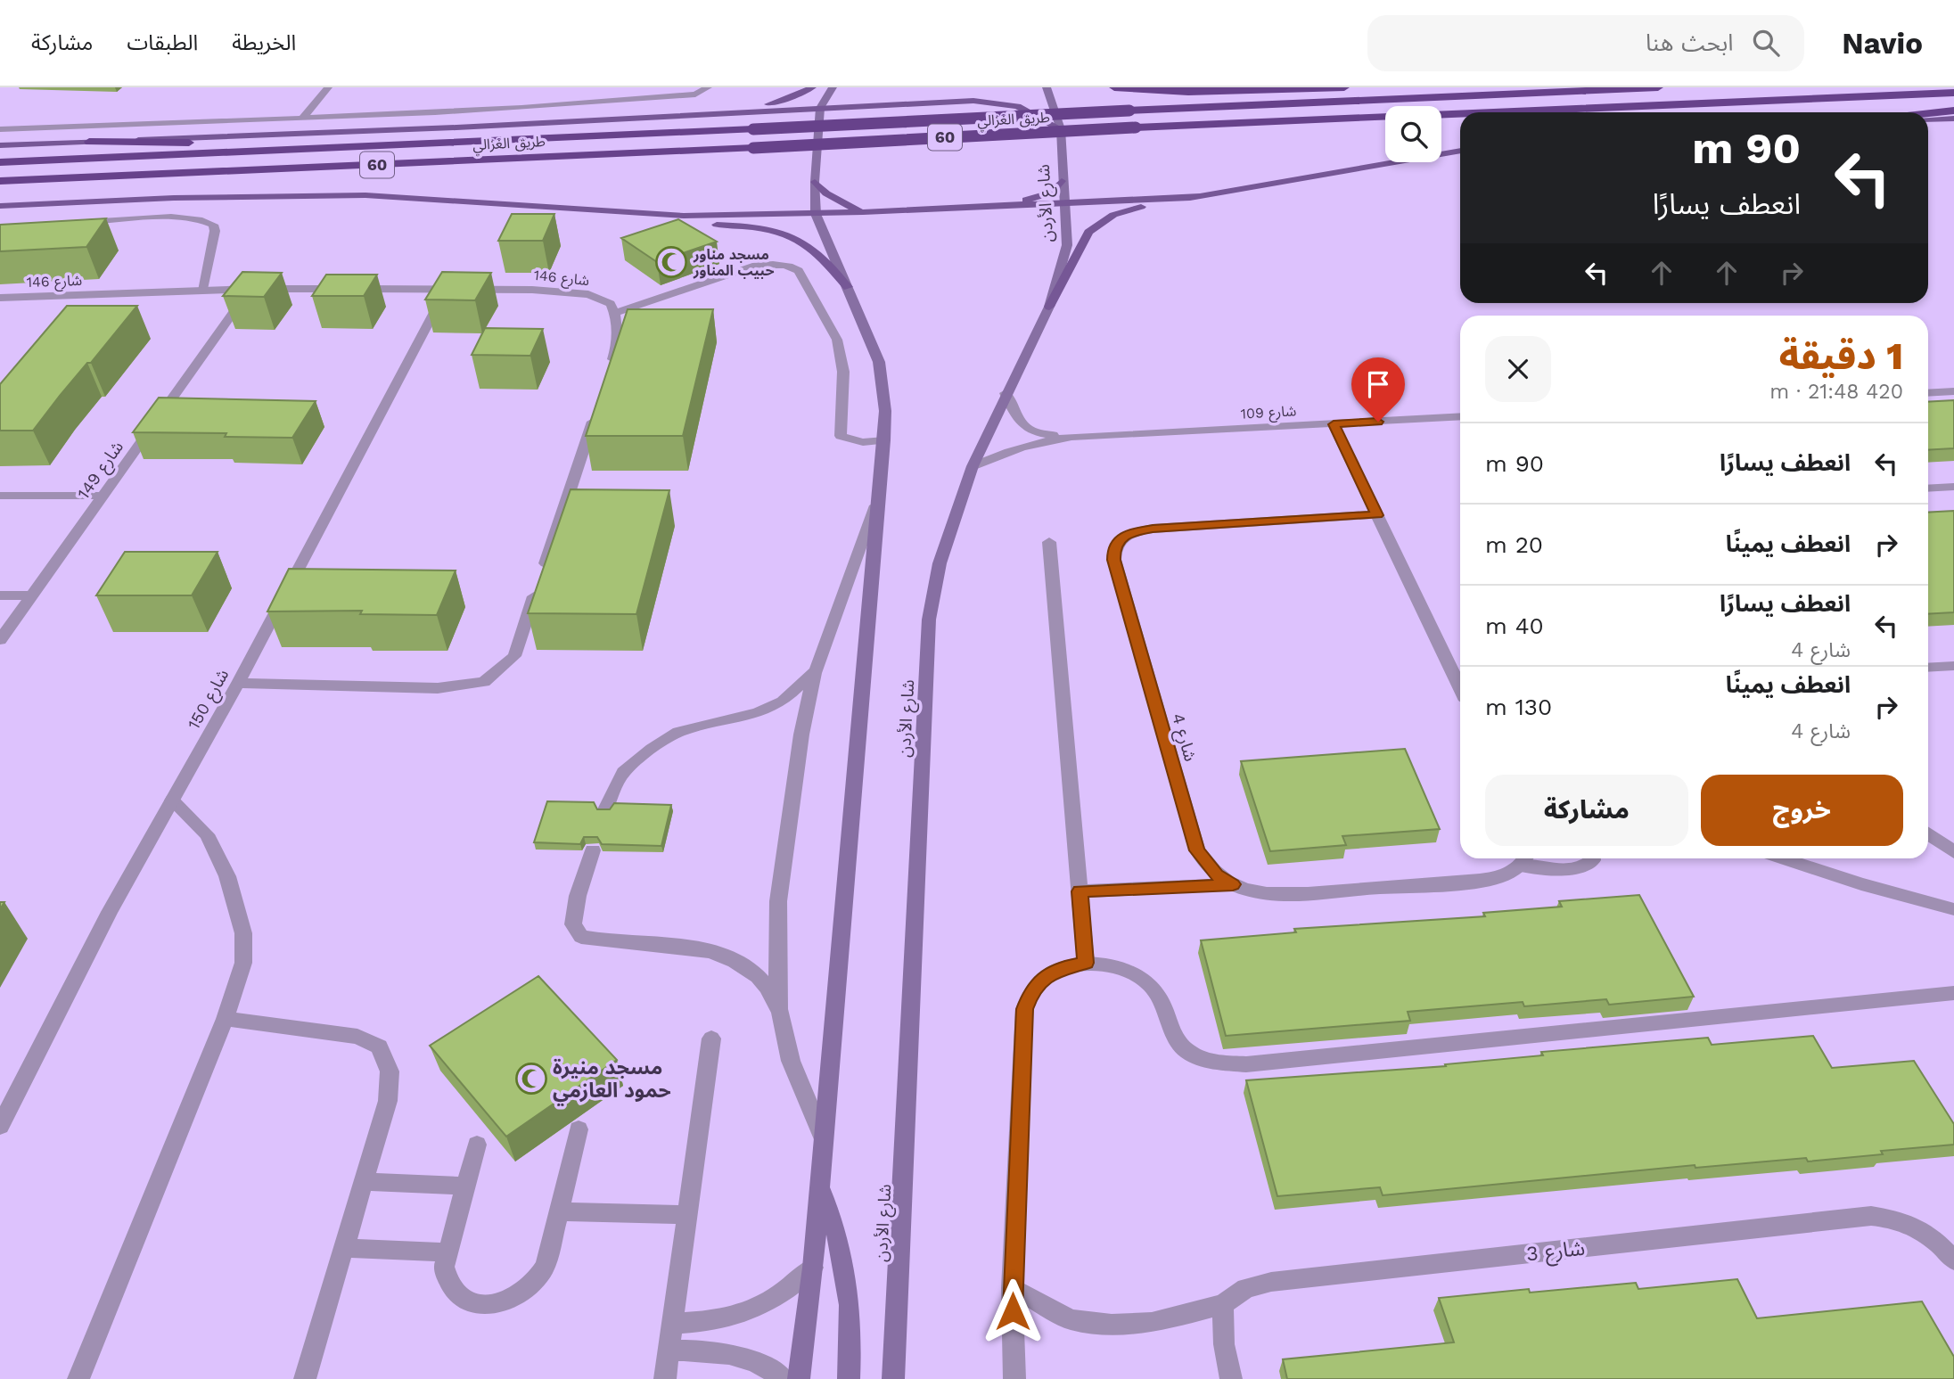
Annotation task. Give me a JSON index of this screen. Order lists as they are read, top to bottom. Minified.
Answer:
{"streets":{"highway":["طريق الغزالي","60"],"main road":["شارع الأردن"],"street":["شارع 146","شارع 109","شارع 149","شارع 150","شارع 4","شارع 3"]},"crossings":[["شارع الأردن","شارع 109"],["شارع 146","شارع 149"],["شارع 146","شارع 150"]],"places":{"mosque":["مسجد مناور حبيب المناور","مسجد منيرة حمود العازمي"]},"page":{"header":"Navio","search":"ابحث هنا","nav":["الخريطة","الطبقات","مشاركة"],"turn":["90 m","انعطف يسارًا"],"heading":["1 دقيقة","420 m · 21:48"],"list":[{"name":"انعطف يسارًا","value":"90 m"},{"name":"انعطف يمينًا","value":"20 m"},{"name":"انعطف يسارًا","note":"شارع 4","value":"40 m"},{"name":"انعطف يمينًا","note":"شارع 4","value":"130 m"}],"buttons":["خروج","مشاركة"]}}
